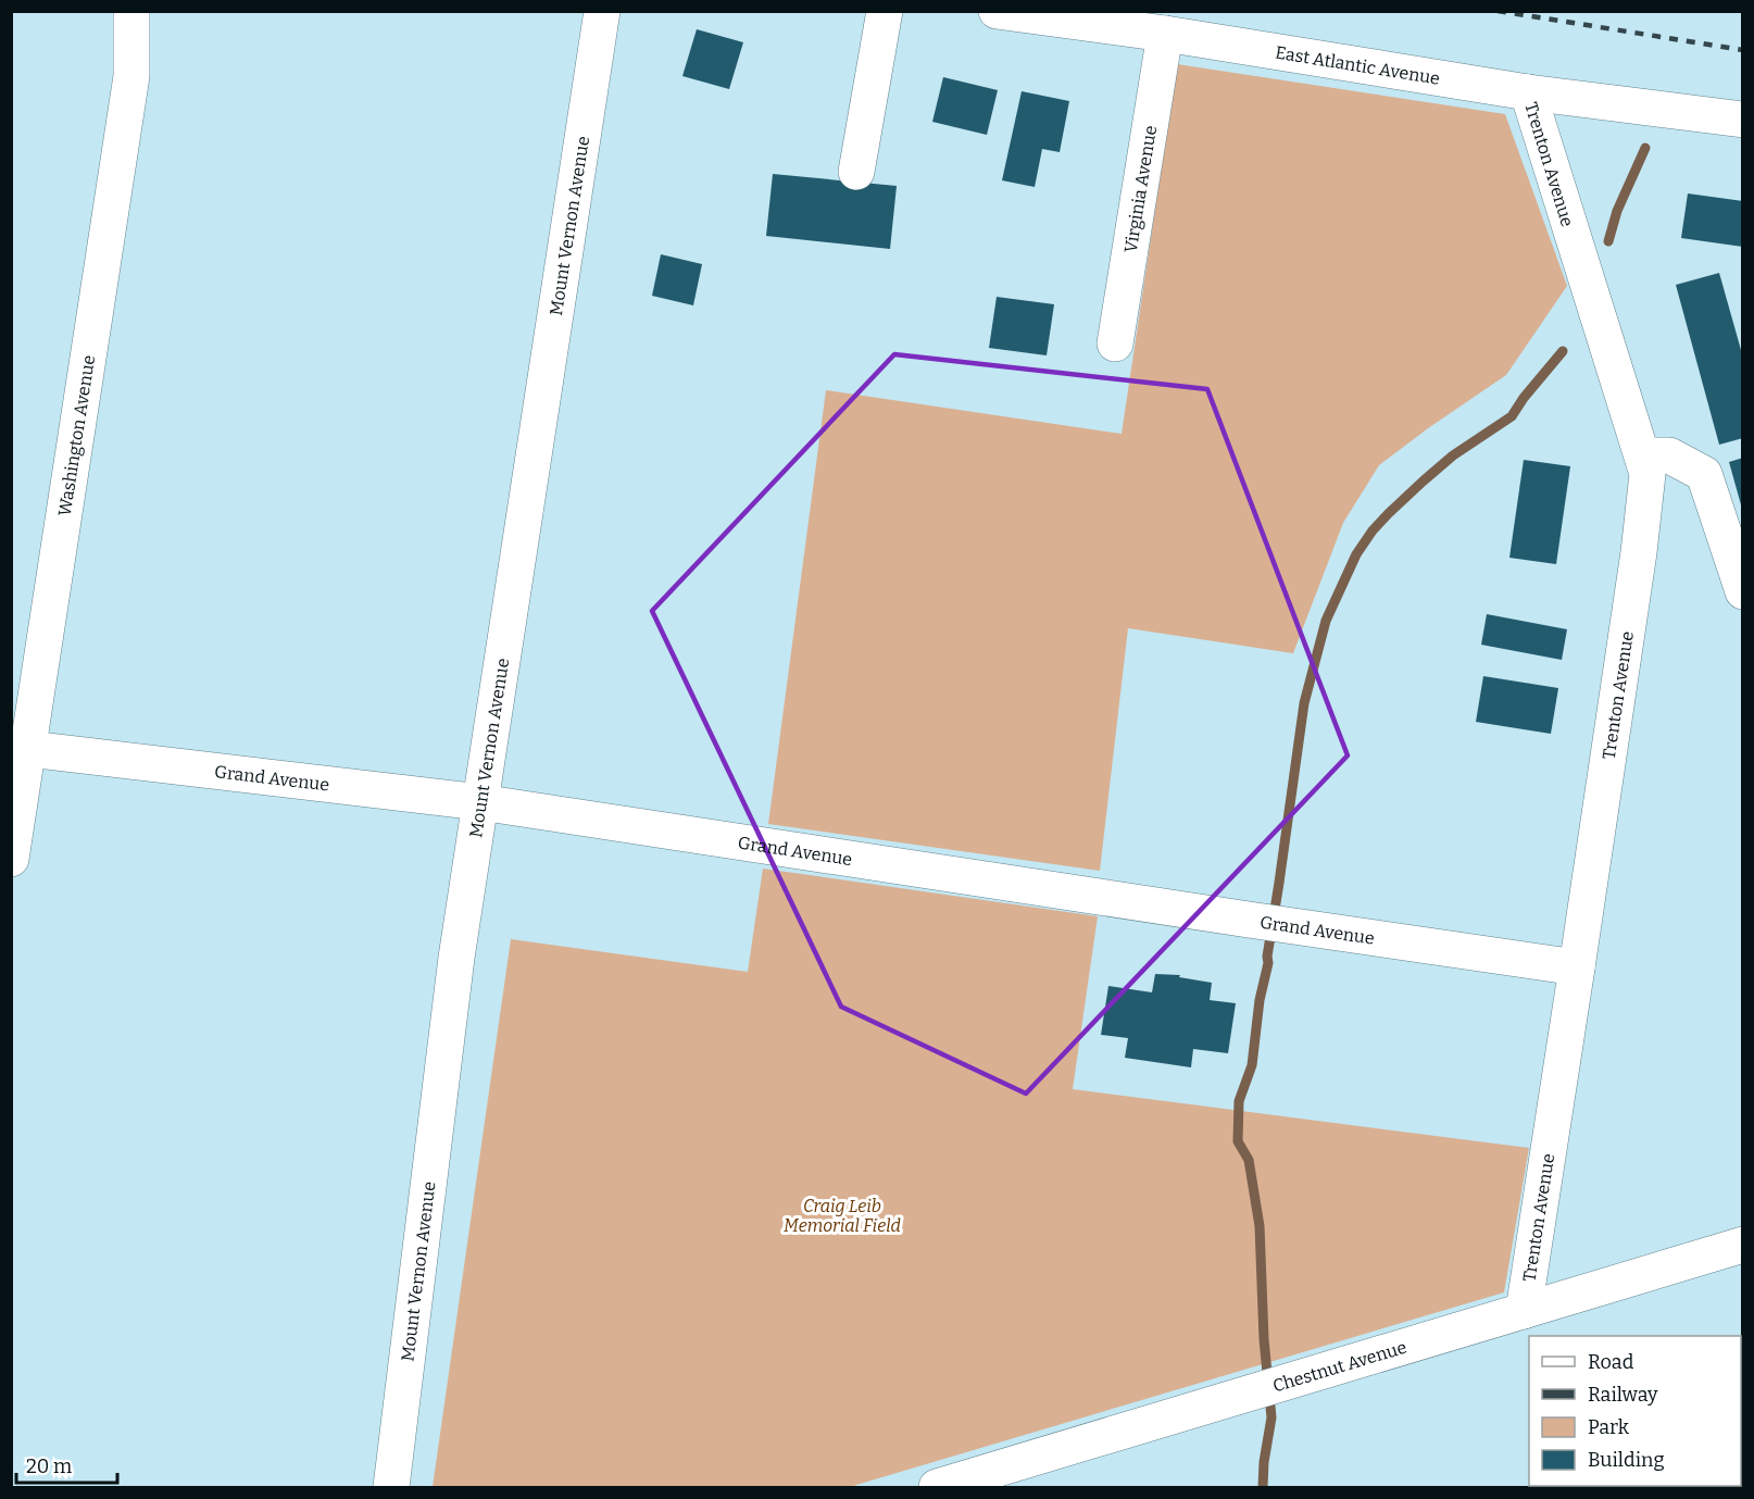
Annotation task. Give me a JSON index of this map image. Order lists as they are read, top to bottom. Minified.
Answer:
{"streets":{"street":["East Atlantic Avenue","Trenton Avenue","Virginia Avenue","Mount Vernon Avenue","Washington Avenue","Grand Avenue","Chestnut Avenue"]},"crossings":[["East Atlantic Avenue","Trenton Avenue"],["East Atlantic Avenue","Virginia Avenue"],["Trenton Avenue","Grand Avenue"],["Trenton Avenue","Chestnut Avenue"],["Mount Vernon Avenue","Grand Avenue"],["Washington Avenue","Grand Avenue"]],"parks":["Craig Leib Memorial Field"],"legend":["Road","Railway","Park","Building"],"scale_bar":"20 m"}
